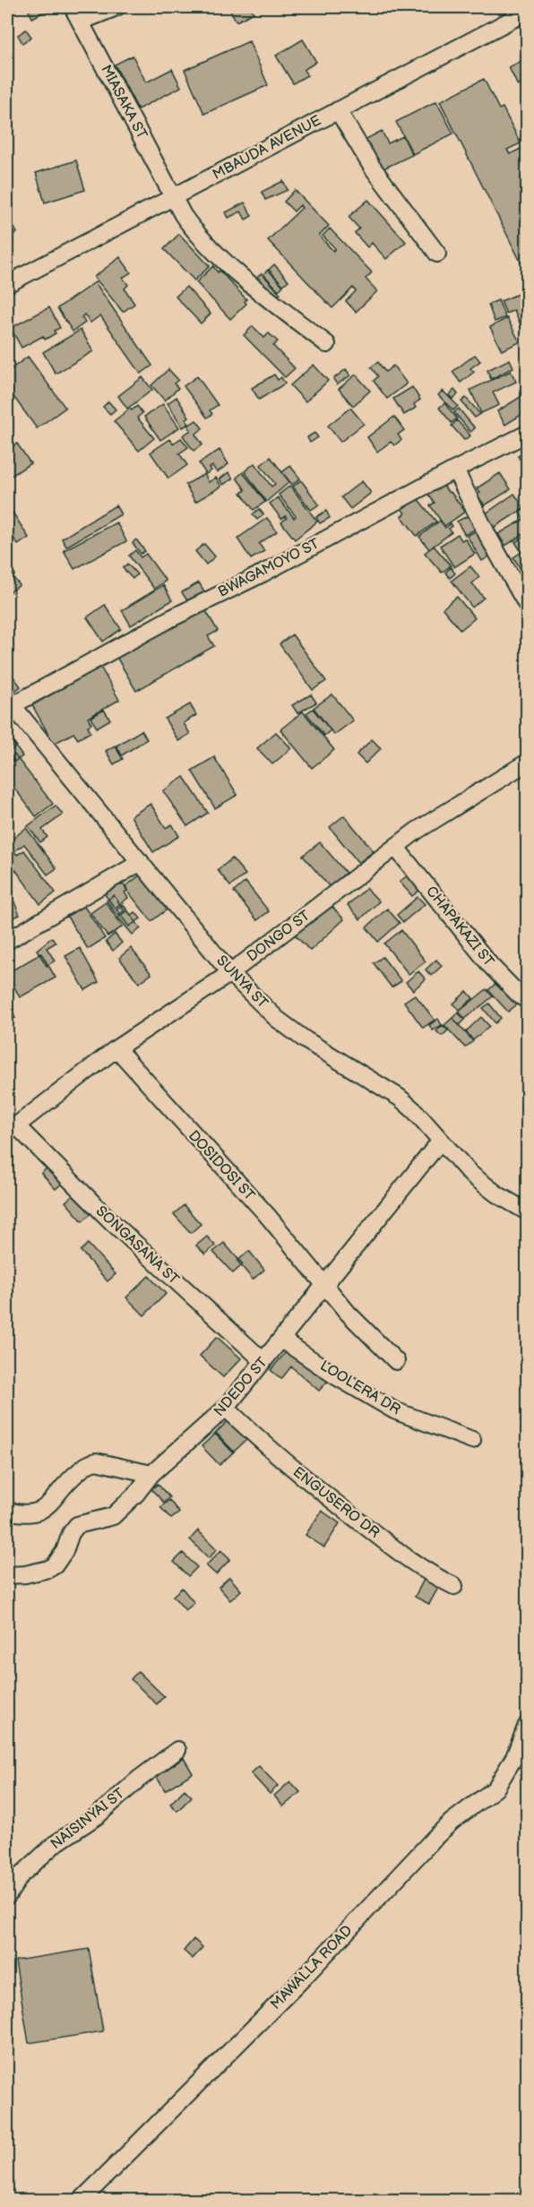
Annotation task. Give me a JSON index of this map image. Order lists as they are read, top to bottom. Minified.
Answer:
{"streets":{"street":["MIASAKA ST","MBAUDA AVENUE","BWAGAMOYO ST","CHAPAKAZI ST","DONGO ST","SUNYA ST","DOSIDOSI ST","SONGASANA ST","NDEDO ST","LOOLERA DR","ENGUSERO DR","NAISINYAI ST","MAWALLA ROAD"]},"crossings":[["MIASAKA ST","MBAUDA AVENUE"],["BWAGAMOYO ST","SUNYA ST"],["CHAPAKAZI ST","DONGO ST"],["DONGO ST","SUNYA ST"],["DONGO ST","DOSIDOSI ST"],["DONGO ST","SONGASANA ST"],["SUNYA ST","NDEDO ST"],["DOSIDOSI ST","NDEDO ST"],["SONGASANA ST","NDEDO ST"],["NDEDO ST","LOOLERA DR"],["NDEDO ST","ENGUSERO DR"]]}
